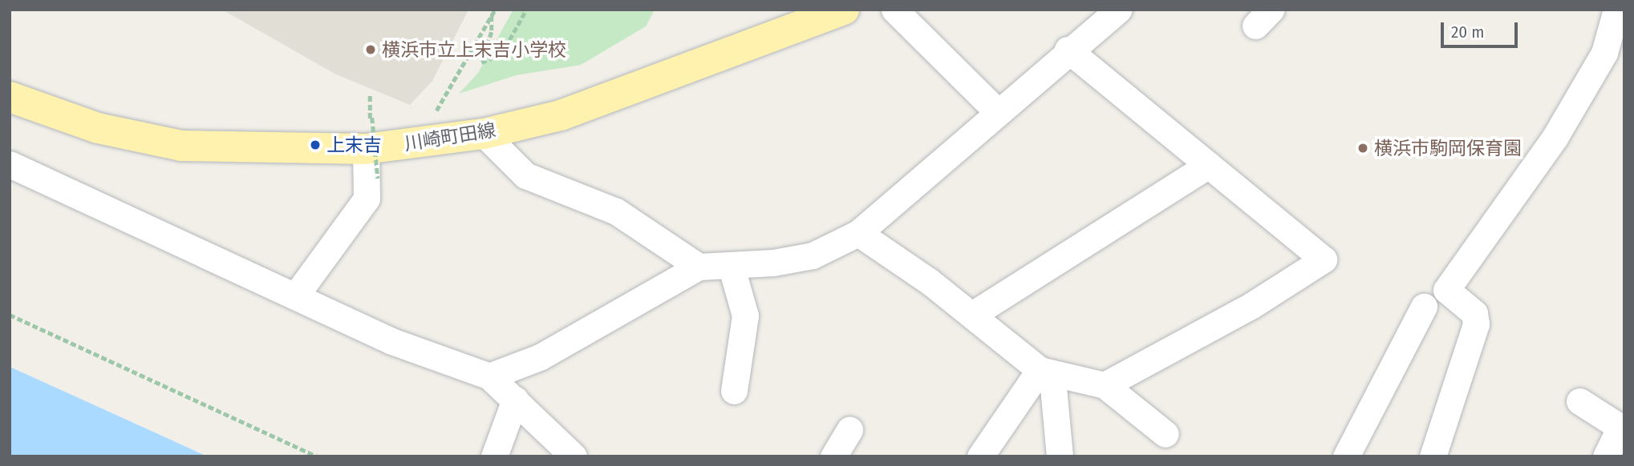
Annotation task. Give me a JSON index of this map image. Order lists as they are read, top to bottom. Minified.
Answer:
{"streets":{"main road":["川崎町田線"]},"places":["横浜市立上末吉小学校","上末吉","横浜市駒岡保育園"],"scale_bar":"20 m"}
